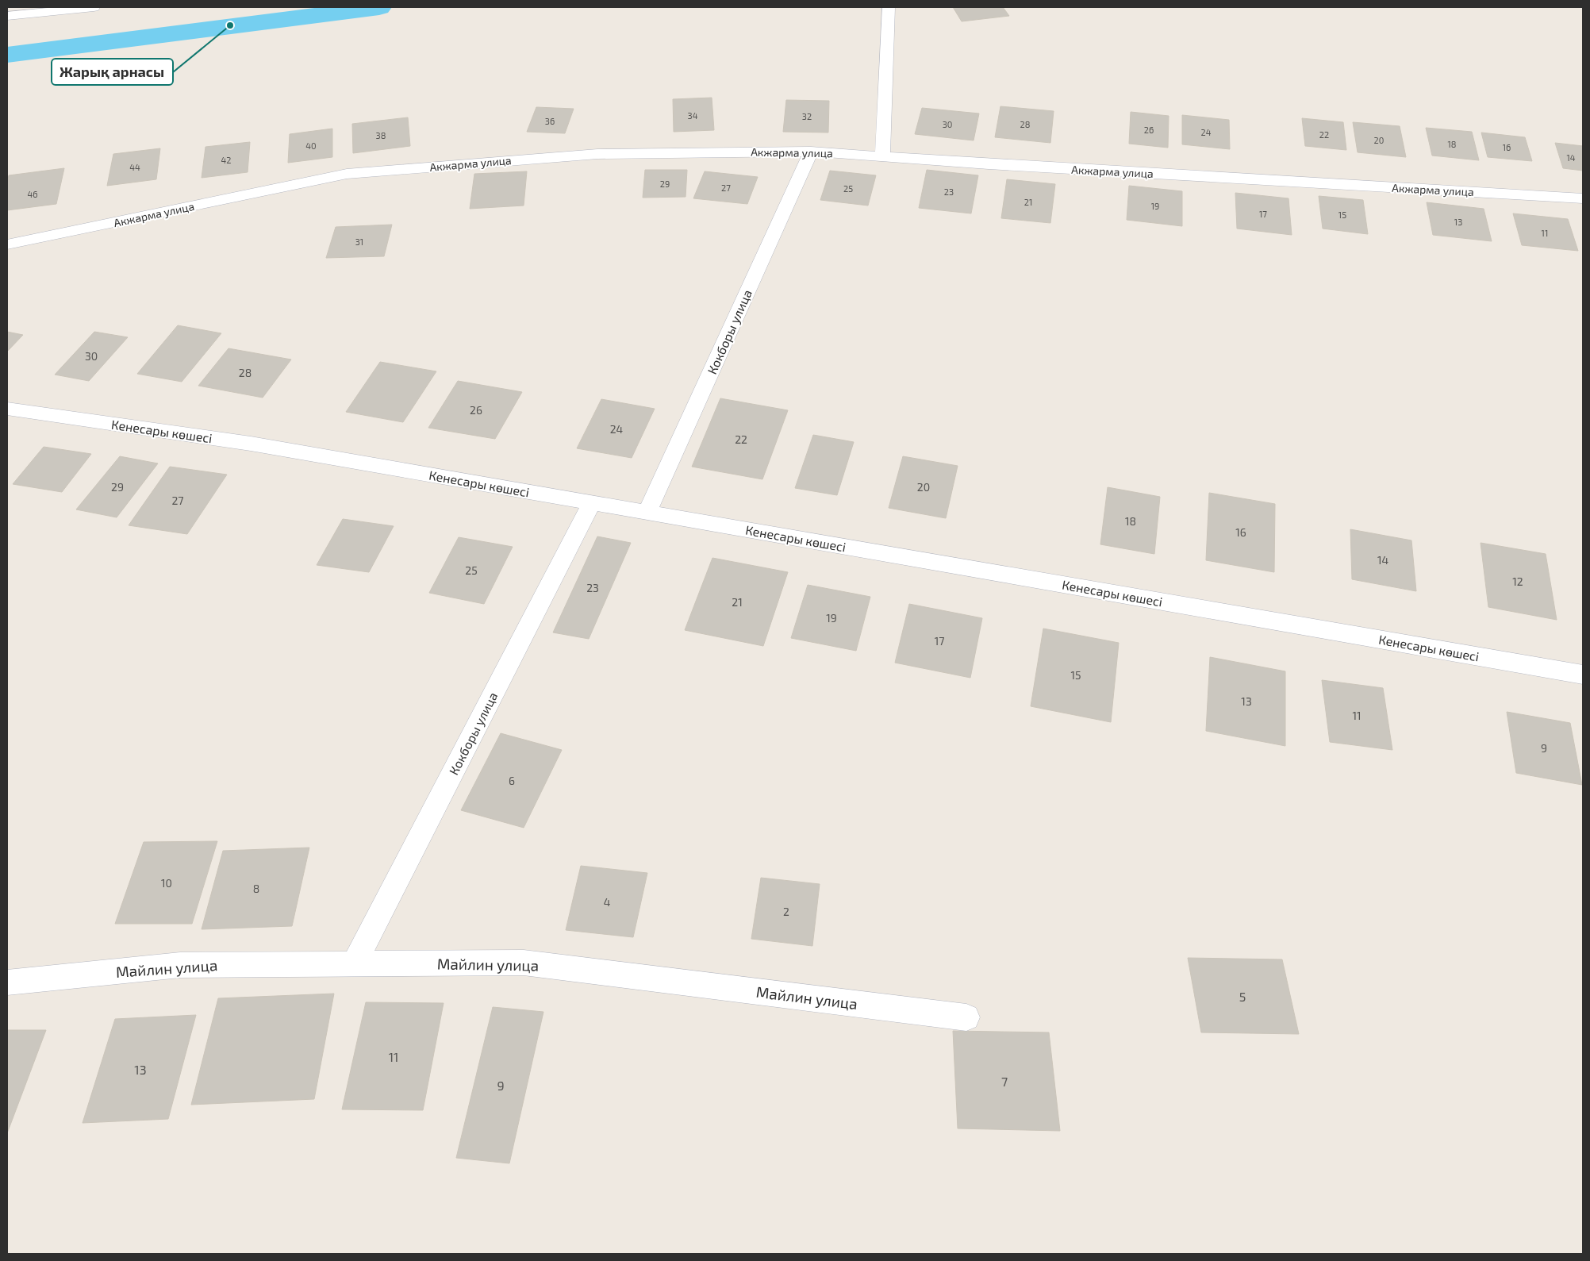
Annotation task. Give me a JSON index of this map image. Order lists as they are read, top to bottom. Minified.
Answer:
{"streets":{"street":["Акжарма улица","Кокборы улица","Кенесары көшесі","Майлин улица"]},"crossings":[["Акжарма улица","Кокборы улица"],["Кокборы улица","Кенесары көшесі"],["Кокборы улица","Майлин улица"]],"places":["Жарық арнасы"],"house_numbers":["34","32","36","30","28","26","24","22","38","20","18","40","16","14","42","44","29","27","25","23","46","21","19","17","15","13","11","31","30","28","26","24","22","29","20","27","18","16","14","25","12","23","21","19","17","15","13","11","9","6","10","8","4","2","5","11","13","7","9"]}
